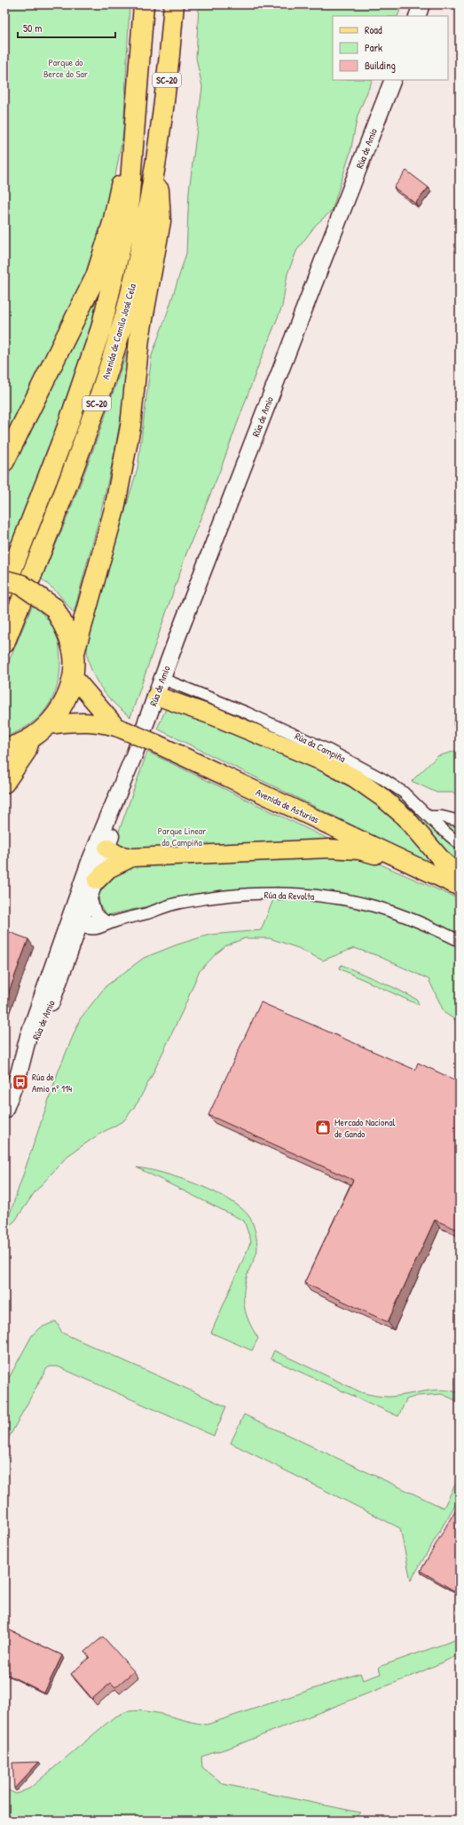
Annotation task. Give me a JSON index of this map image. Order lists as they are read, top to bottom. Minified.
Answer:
{"streets":{"highway":["SC-20","Avenida de Camilo José Cela"],"main road":["Avenida de Asturias"],"street":["Rúa de Amio","Rúa da Campiña","Rúa da Revolta"]},"crossings":[["Rúa de Amio","Rúa da Campiña"],["Rúa de Amio","Rúa da Revolta"]],"parks":["Parque do Berce do Sar","Parque Linear da Campiña"],"places":{"bus stop":["Rúa de Amio nº 114"],"shop":["Mercado Nacional de Gando"]},"legend":["Road","Park","Building"],"scale_bar":"50 m"}
